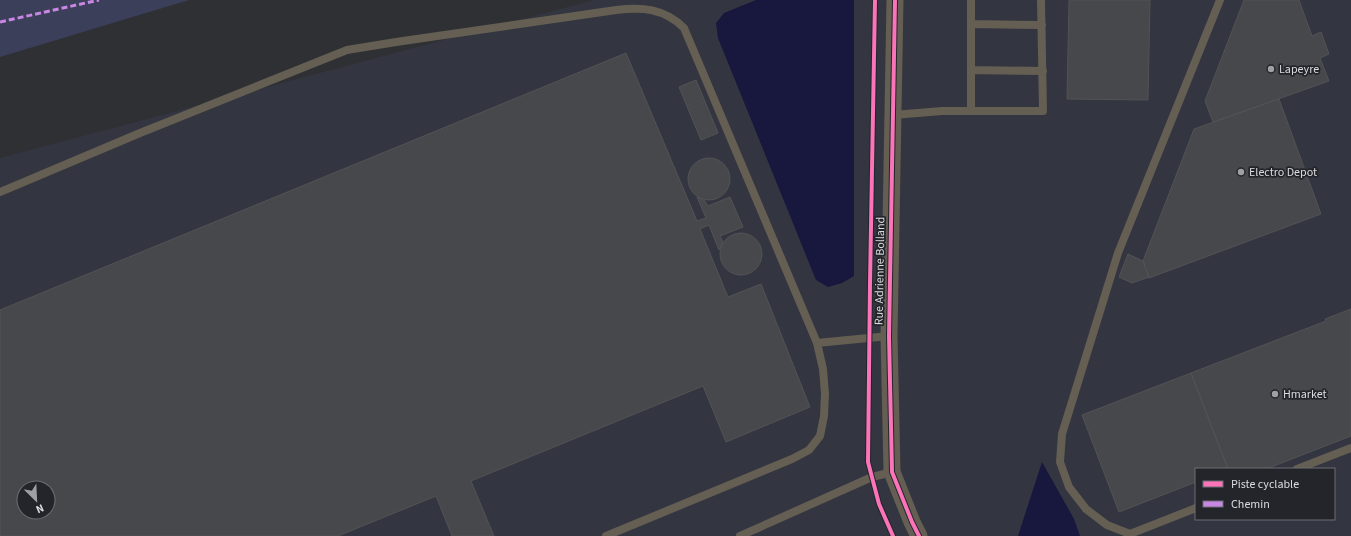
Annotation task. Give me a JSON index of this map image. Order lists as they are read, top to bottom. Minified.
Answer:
{"streets":{"street":["Rue Adrienne Bolland"]},"places":["Lapeyre","Electro Depot","Hmarket"],"legend":["Piste cyclable","Chemin"],"north":"bottom right"}
